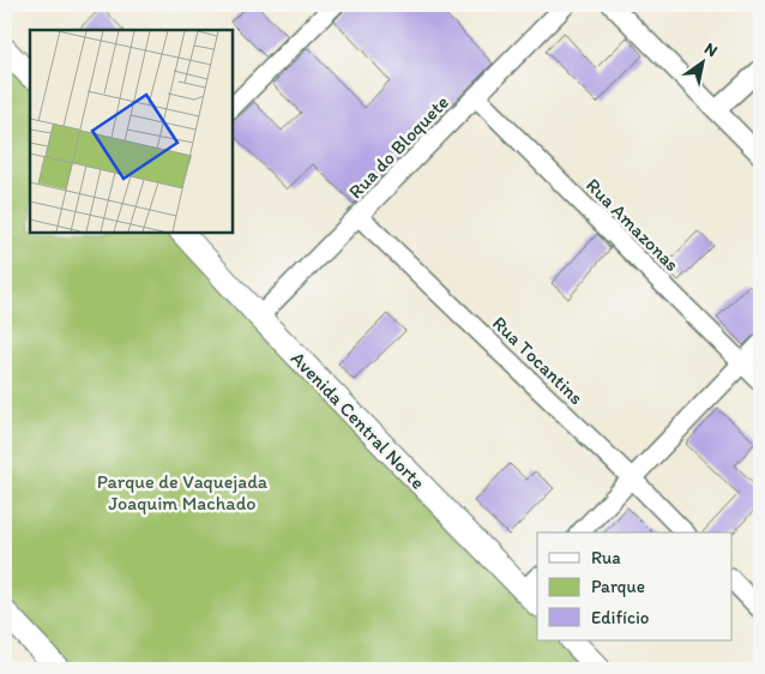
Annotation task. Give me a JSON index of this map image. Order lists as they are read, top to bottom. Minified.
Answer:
{"streets":{"street":["Rua do Bloquete","Rua Amazonas","Rua Tocantins","Avenida Central Norte"]},"crossings":[["Rua do Bloquete","Rua Amazonas"],["Rua do Bloquete","Rua Tocantins"],["Rua do Bloquete","Avenida Central Norte"]],"parks":["Parque de Vaquejada Joaquim Machado"],"legend":["Rua","Parque","Edifício"],"north":"top right"}
